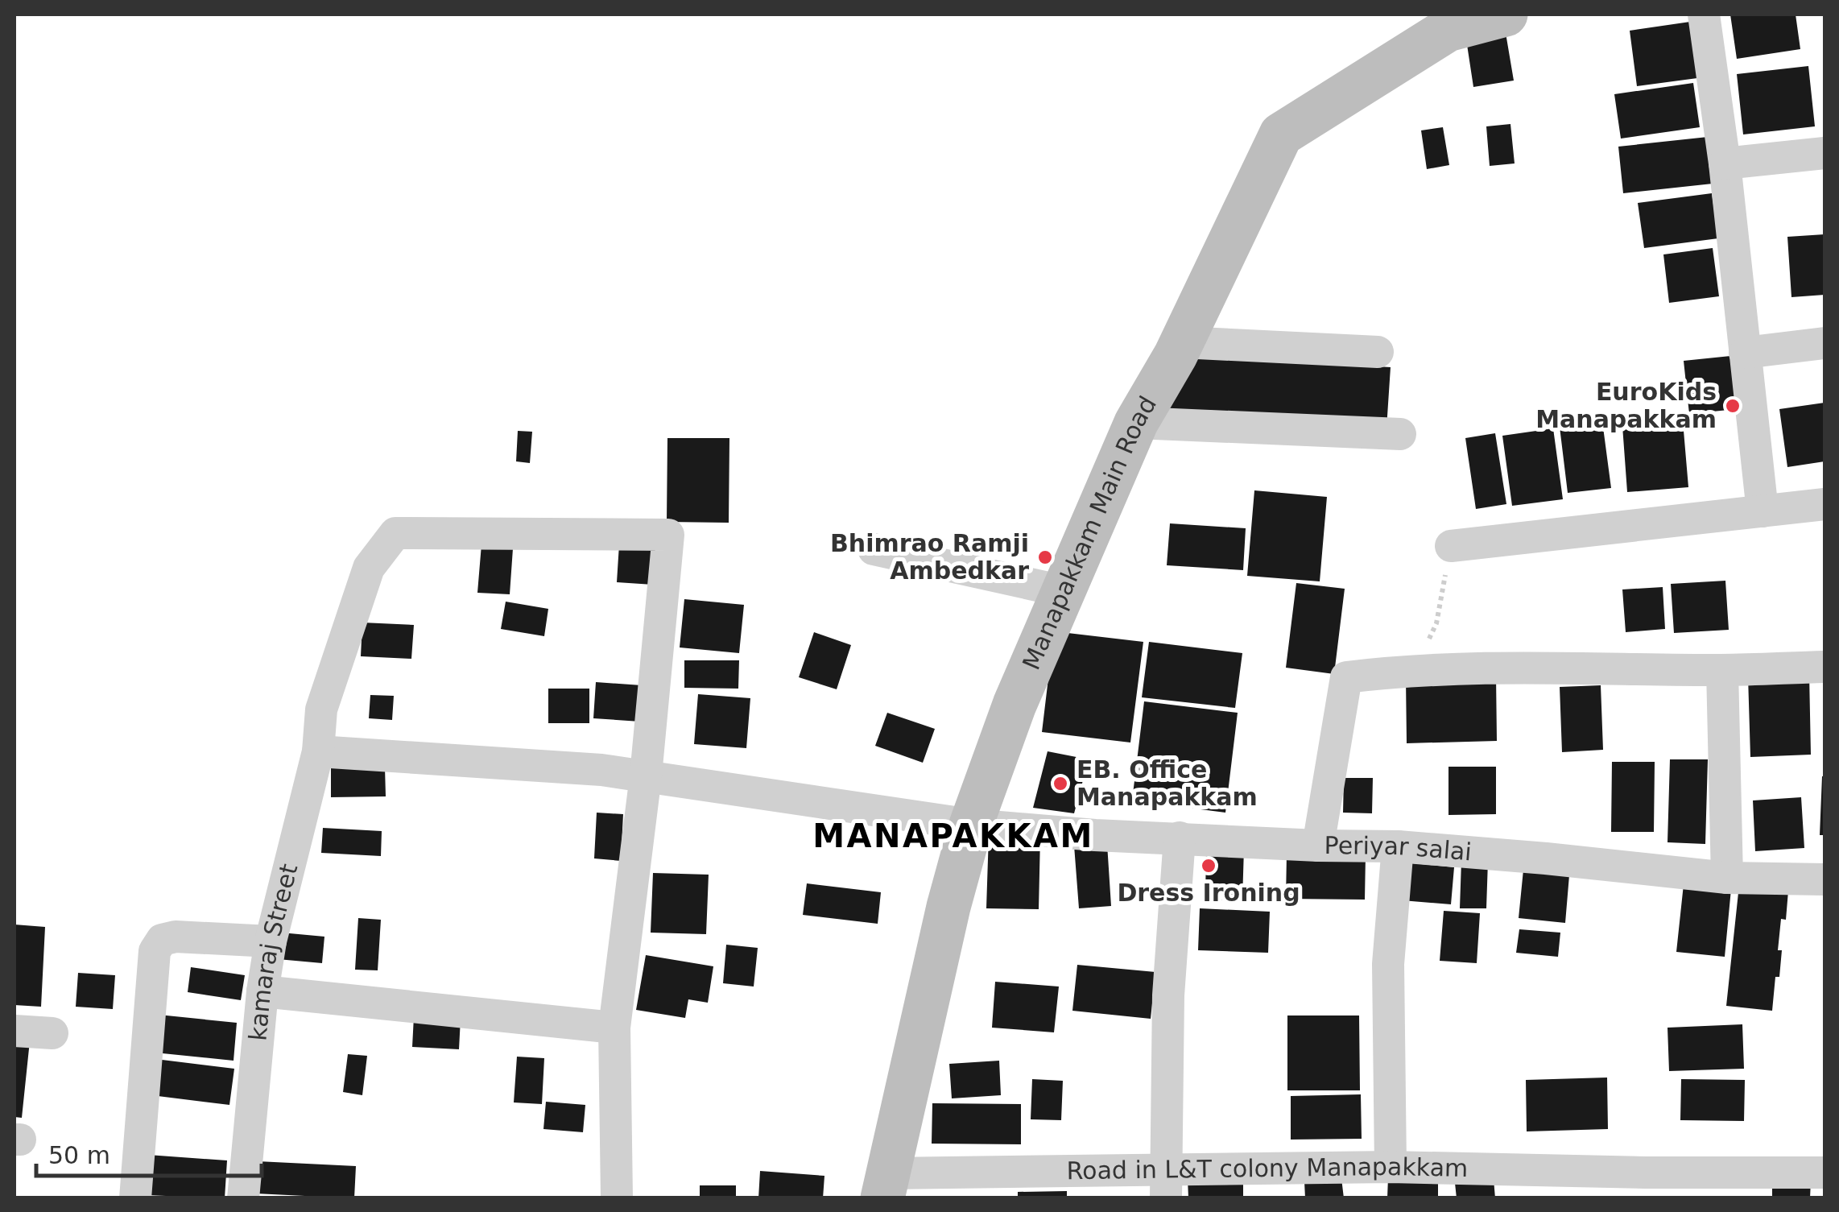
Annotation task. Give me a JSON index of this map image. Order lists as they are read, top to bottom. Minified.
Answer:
{"streets":{"main road":["Manapakkam Main Road"],"street":["Periyar salai","kamaraj Street","Road in L&T colony Manapakkam"]},"crossings":[["Manapakkam Main Road","Periyar salai"],["Manapakkam Main Road","Road in L&T colony Manapakkam"],["Periyar salai","kamaraj Street"]],"districts":["MANAPAKKAM"],"places":["EuroKids Manapakkam","Bhimrao Ramji Ambedkar","EB. Office Manapakkam","Dress Ironing"],"scale_bar":"50 m"}
